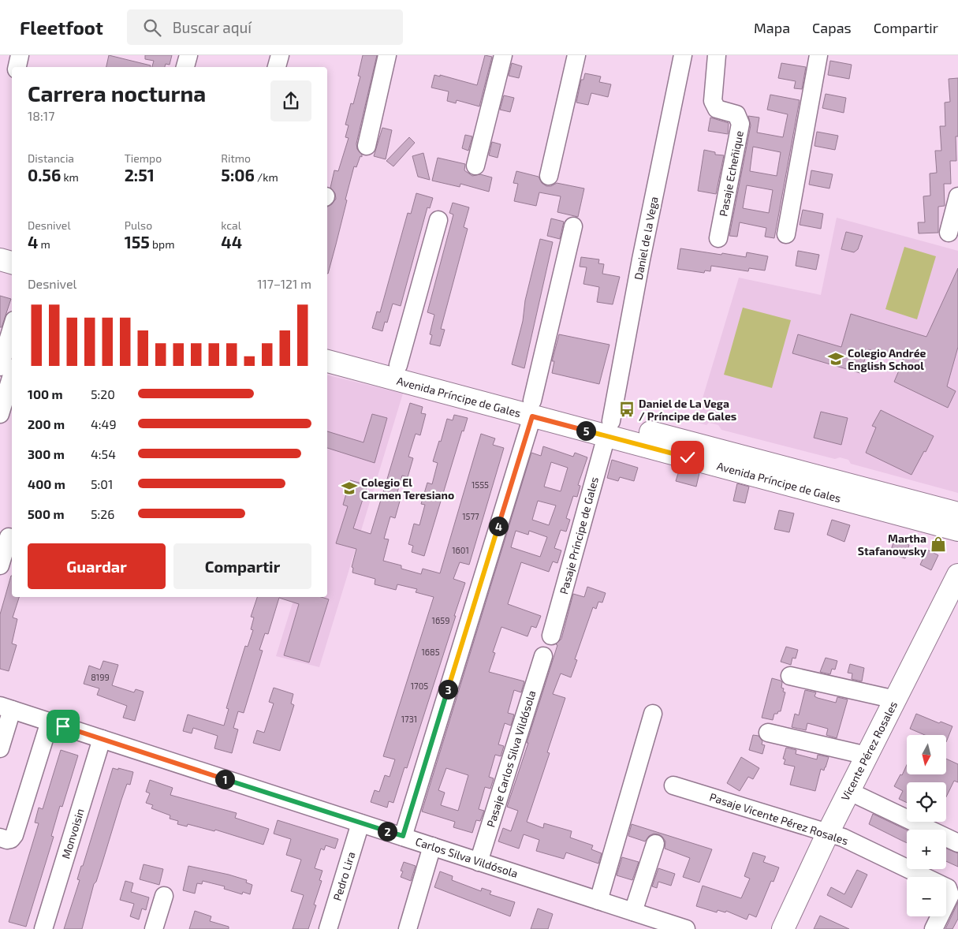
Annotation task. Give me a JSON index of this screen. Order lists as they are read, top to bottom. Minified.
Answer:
{"streets":{"main road":["Avenida Príncipe de Gales","Vicente Pérez Rosales"],"street":["Pasaje Echeñique","Daniel de la Vega","Pasaje Príncipe de Gales","Pasaje Carlos Silva Vildósola","Pasaje Vicente Pérez Rosales","Monvoisin","Carlos Silva Vildósola","Pedro Lira"]},"crossings":[["Daniel de la Vega","Avenida Príncipe de Gales"],["Daniel de la Vega","Pasaje Príncipe de Gales"],["Avenida Príncipe de Gales","Pasaje Príncipe de Gales"],["Vicente Pérez Rosales","Pasaje Vicente Pérez Rosales"],["Pasaje Carlos Silva Vildósola","Carlos Silva Vildósola"],["Monvoisin","Carlos Silva Vildósola"],["Carlos Silva Vildósola","Pedro Lira"]],"places":{"school or university":["Colegio Andrée English School","Colegio El Carmen Teresiano"],"bus stop":["Daniel de La Vega / Príncipe de Gales"],"shop":["Martha Stafanowsky"]},"house_numbers":["1555","1577","1601","1659","1685","8199","1705","1731"],"north":"bottom","page":{"header":"Fleetfoot","search":"Buscar aquí","nav":["Mapa","Capas","Compartir"],"heading":["Carrera nocturna","18:17"],"stats":[["Distancia","0.56 km"],["Tiempo","2:51"],["Ritmo","5:06 /km"],["Desnivel","4 m"],["Pulso","155 bpm"],["kcal","44"]],"chart":["Desnivel","117–121 m"],"list":[{"name":"100 m","note":"5:20"},{"name":"200 m","note":"4:49"},{"name":"300 m","note":"4:54"},{"name":"400 m","note":"5:01"},{"name":"500 m","note":"5:26"}],"pins":["5","4","3","1","2"],"buttons":["Guardar","Compartir"],"map_buttons":["+","−"]}}
